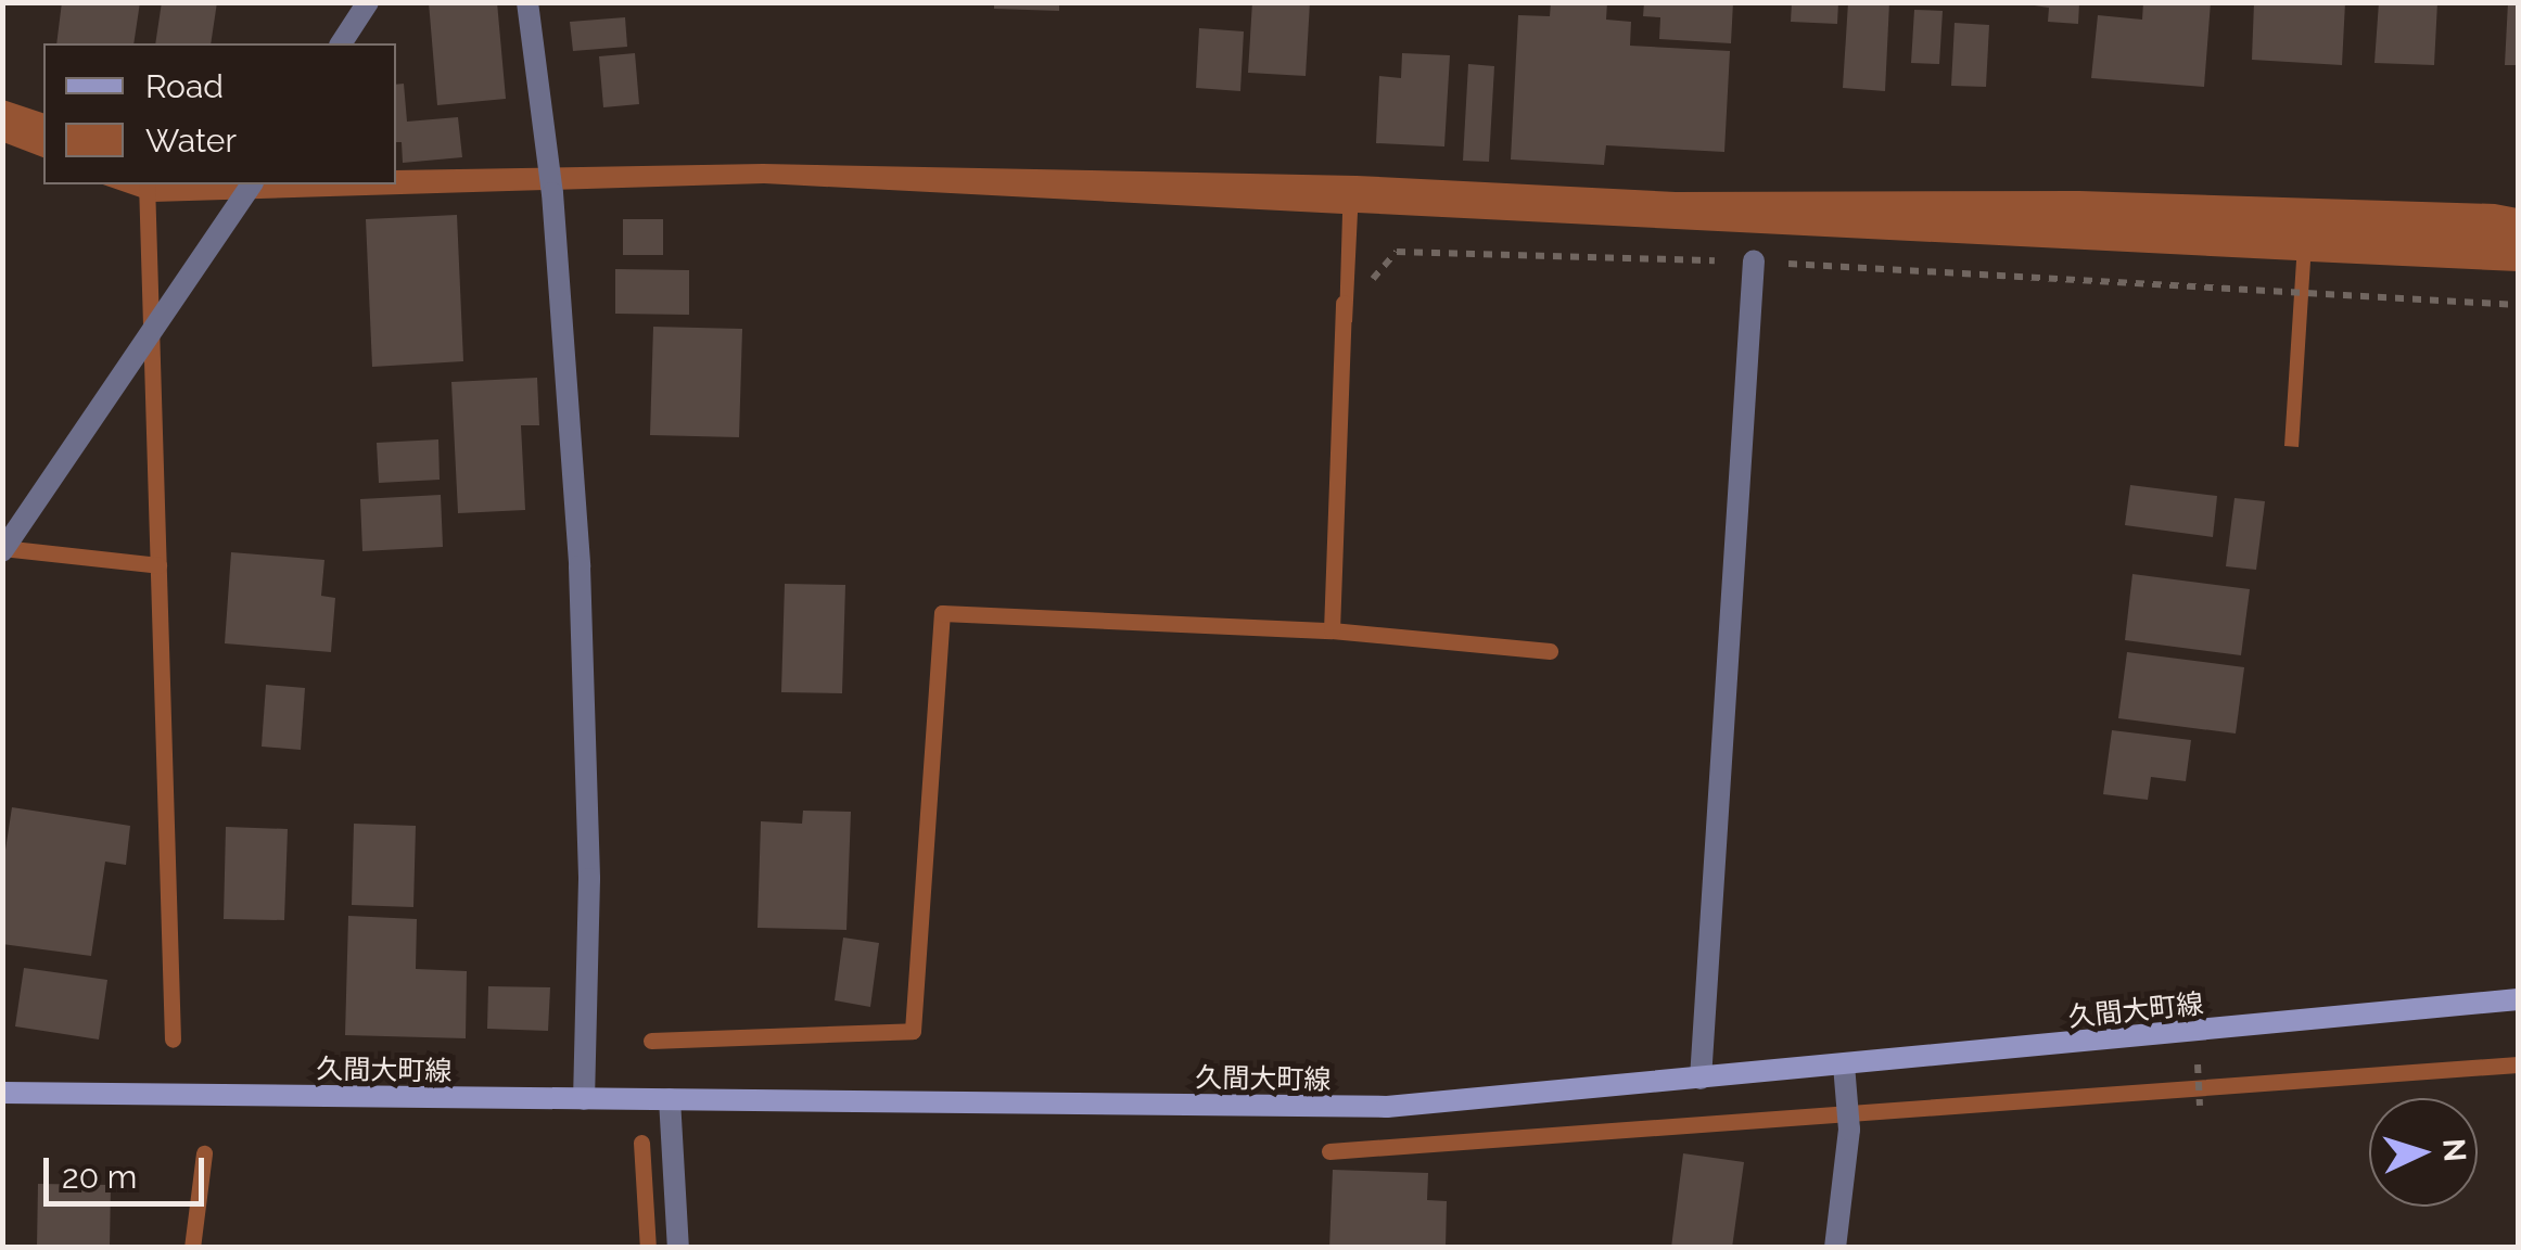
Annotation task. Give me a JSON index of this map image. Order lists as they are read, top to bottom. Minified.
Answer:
{"streets":{"main road":["久間大町線"]},"legend":["Road","Water"],"scale_bar":"20 m","north":"right"}
